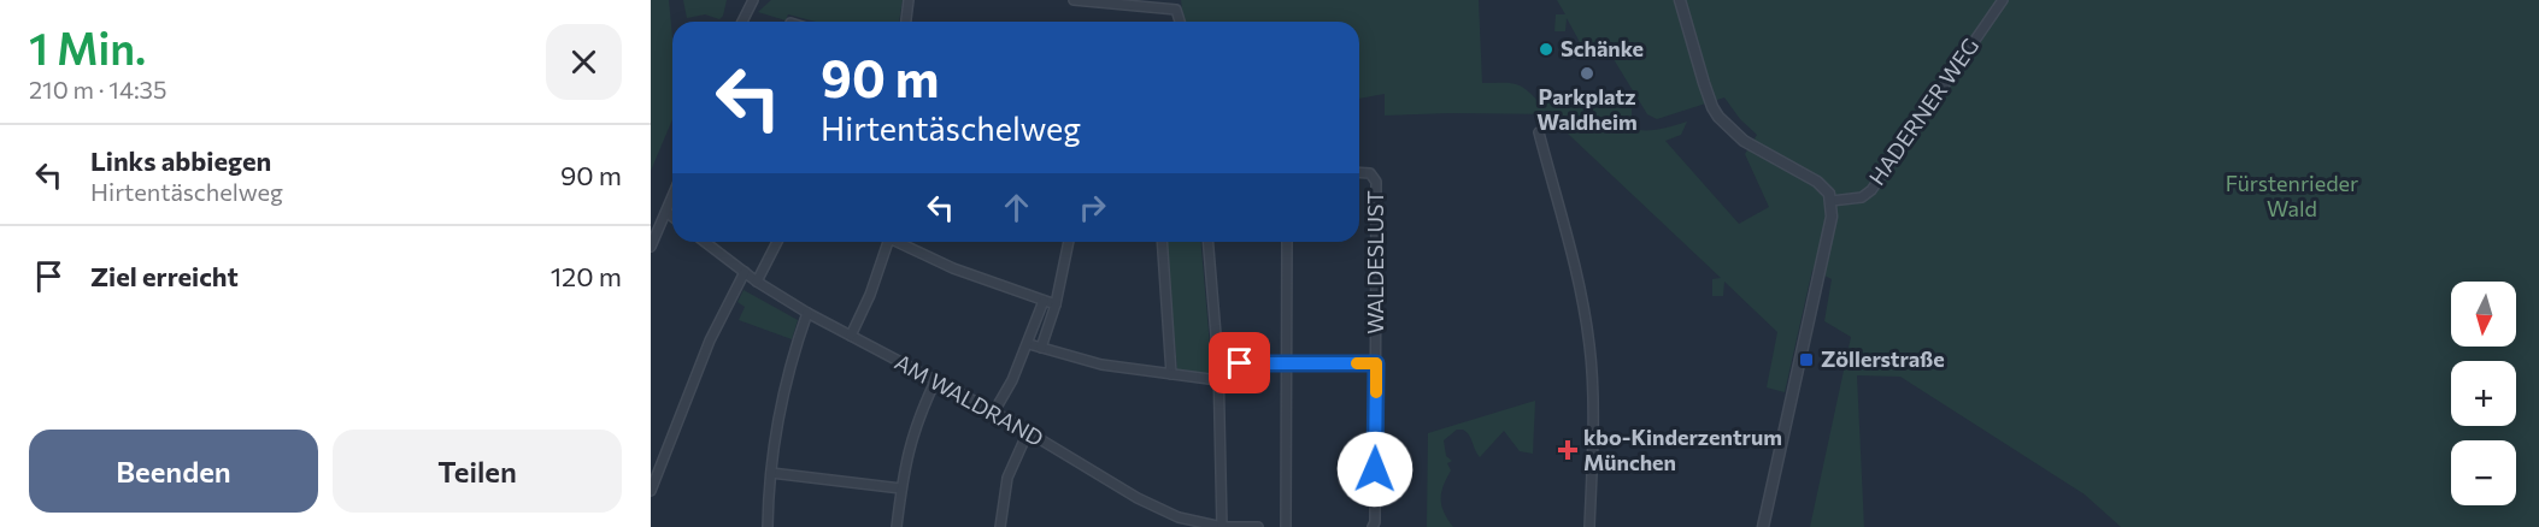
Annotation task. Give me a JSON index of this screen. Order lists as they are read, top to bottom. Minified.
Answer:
{"streets":{"street":["HADERNER WEG","WALDESLUST","AM WALDRAND"]},"parks":["Fürstenrieder Wald"],"places":{"other":["Schänke","Parkplatz Waldheim"],"transit":["Zöllerstraße"],"health":["kbo-Kinderzentrum München"]},"north":"bottom","page":{"heading":["1 Min.","210 m · 14:35"],"turn":["90 m","Hirtentäschelweg"],"list":[{"name":"Links abbiegen","note":"Hirtentäschelweg","value":"90 m"},{"name":"Ziel erreicht","value":"120 m"}],"map_buttons":["+","−"],"buttons":["Beenden","Teilen"]}}
